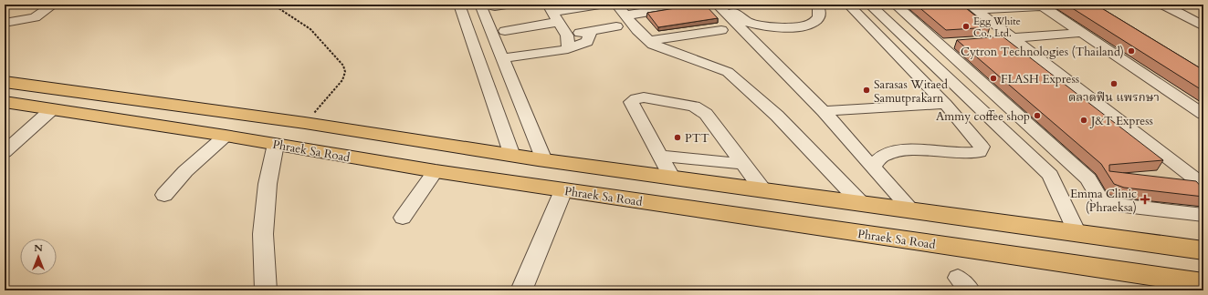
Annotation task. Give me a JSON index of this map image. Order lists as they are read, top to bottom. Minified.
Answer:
{"streets":{"main road":["Phraek Sa Road"]},"places":{"other":["Egg White Co., Ltd.","Cytron Technologies (Thailand)","FLASH Express","ตลาดฟิน แพรกษา","Sarasas Witaed Samutprakarn","Ammy coffee shop","J&T Express","PTT"],"health":["Emma Clinic (Phraeksa)"]},"north":"top"}
